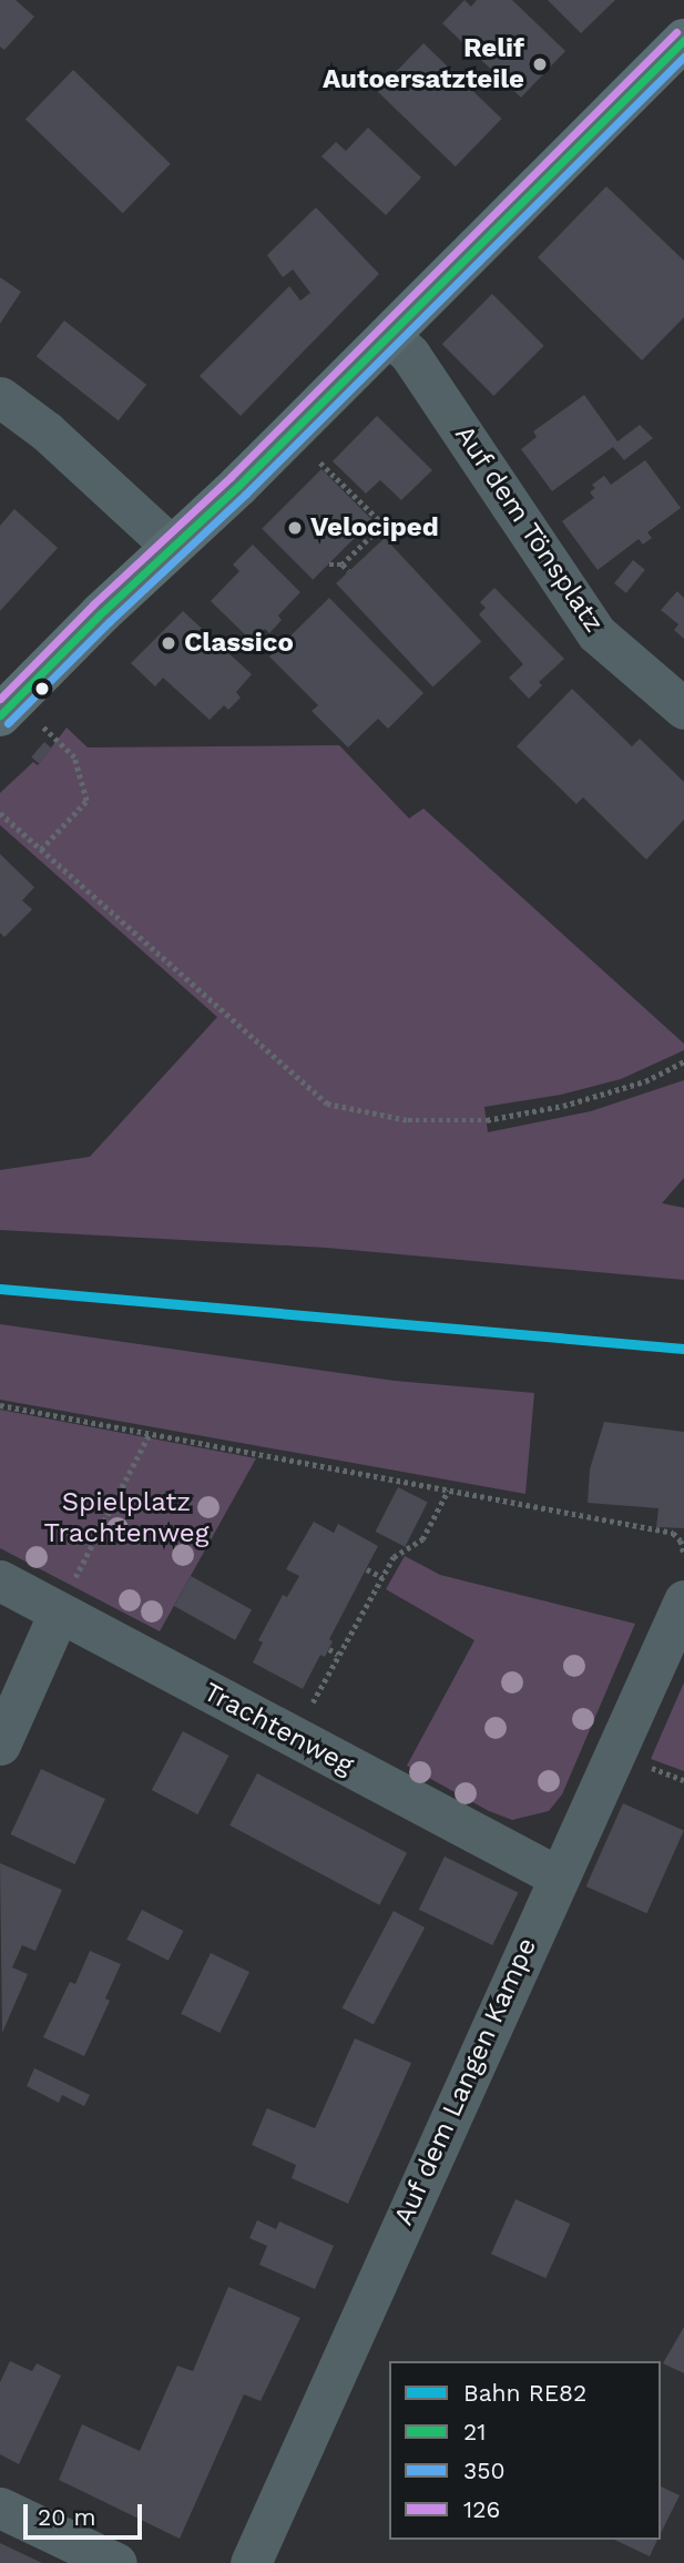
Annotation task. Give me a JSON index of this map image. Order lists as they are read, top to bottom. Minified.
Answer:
{"streets":{"street":["Auf dem Tönsplatz","Trachtenweg","Auf dem Langen Kampe"]},"crossings":[["Trachtenweg","Auf dem Langen Kampe"]],"parks":["Spielplatz Trachtenweg"],"places":["Relif Autoersatzteile","Velociped","Classico"],"lines":["transit line 126","transit line 21","transit line 350","rail line RE82"],"legend":["Bahn RE82","21","350","126"],"scale_bar":"20 m"}
